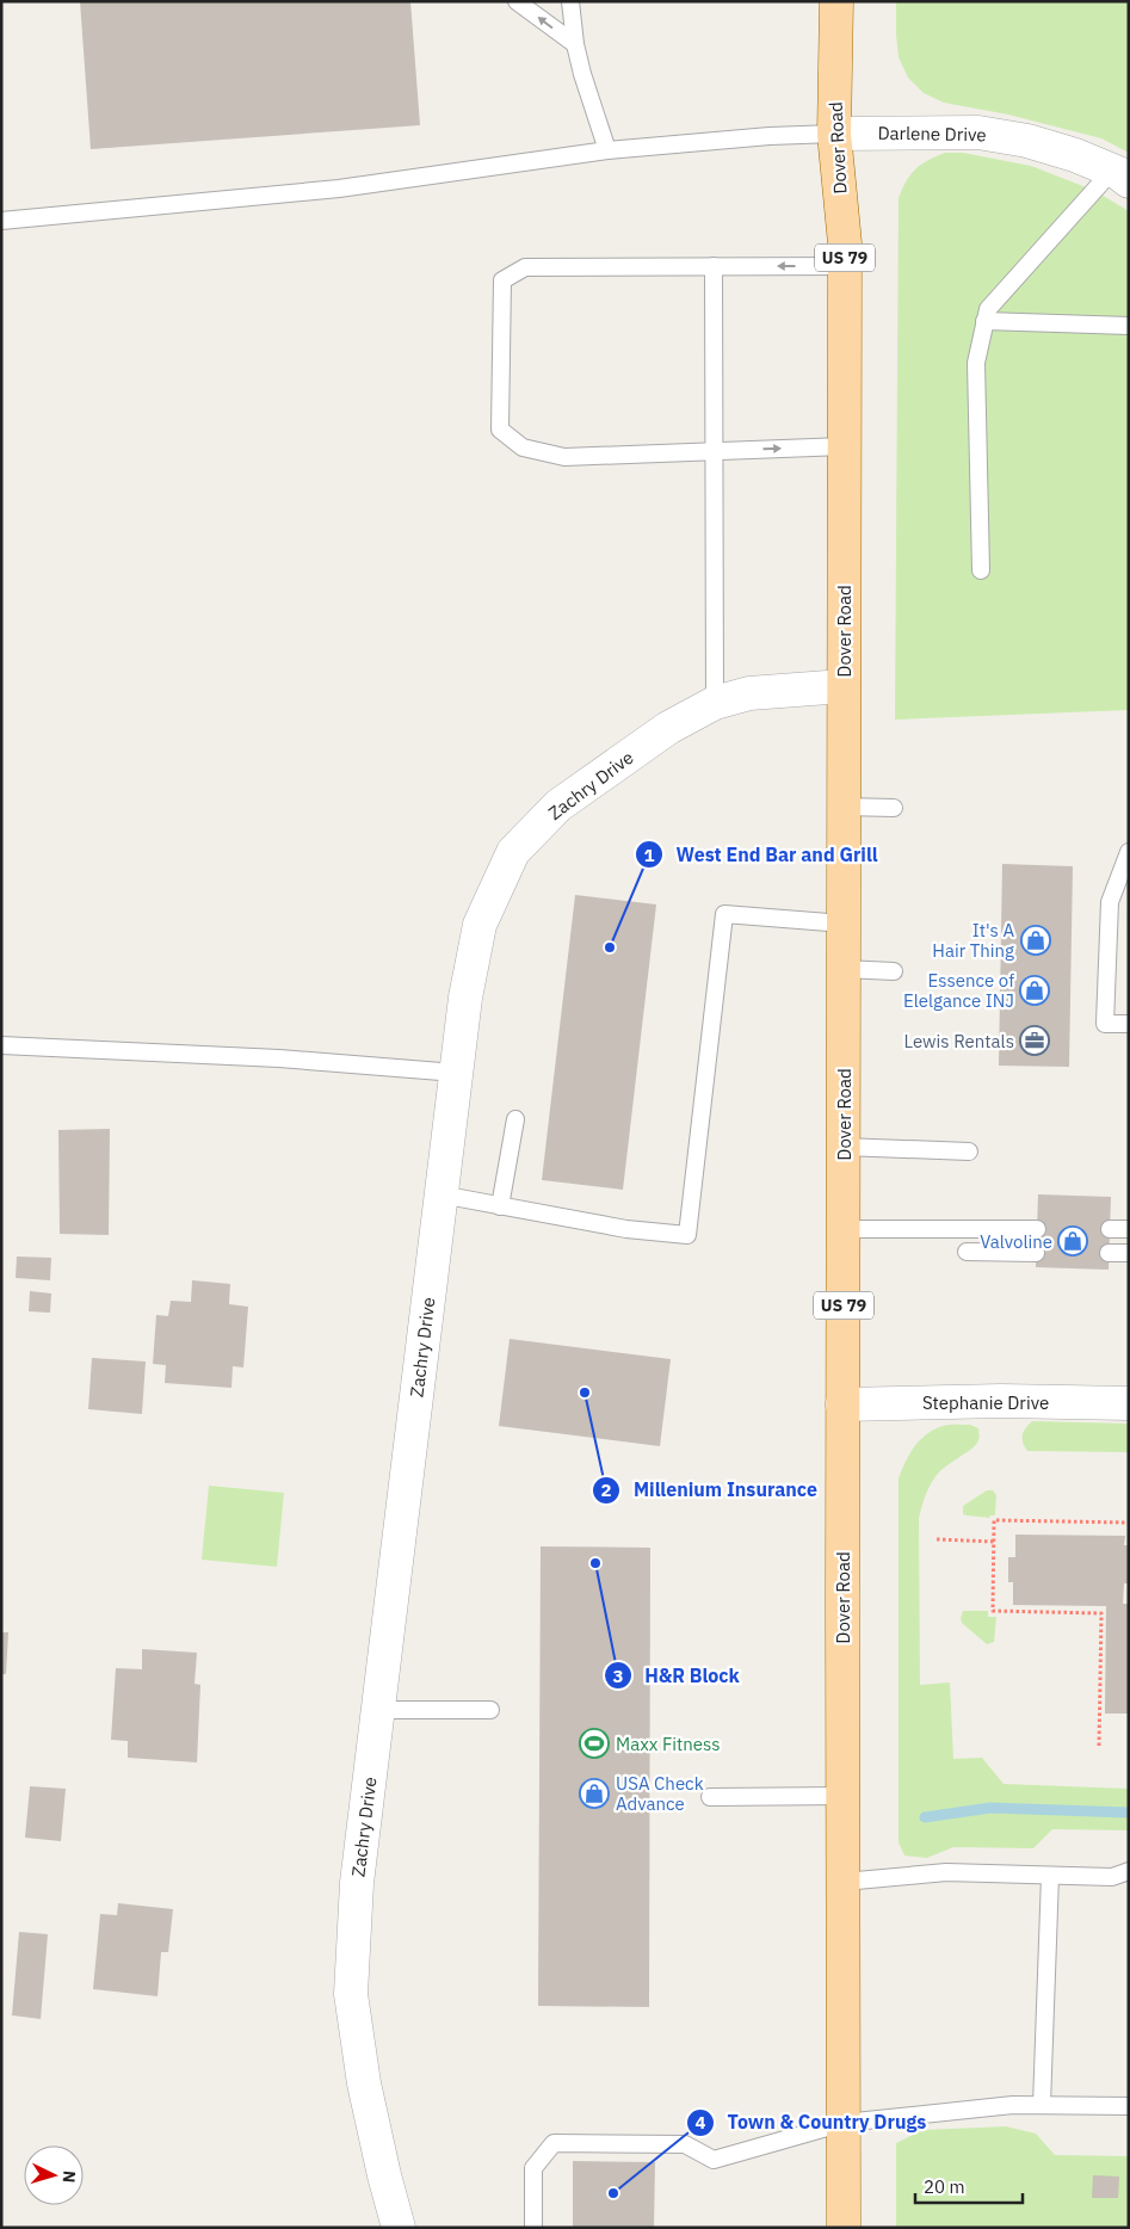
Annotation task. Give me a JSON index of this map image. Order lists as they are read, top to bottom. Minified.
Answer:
{"streets":{"main road":["Dover Road","US 79"],"street":["Darlene Drive","Zachry Drive","Stephanie Drive"]},"crossings":[["Darlene Drive","Dover Road"],["Dover Road","Zachry Drive"],["Dover Road","Stephanie Drive"]],"places":{"shop":["It's A Hair Thing","Essence of Elelgance INJ","Valvoline","USA Check Advance"],"other":["West End Bar and Grill","Millenium Insurance","H&R Block","Town & Country Drugs"],"office":["Lewis Rentals"],"sports":["Maxx Fitness"]},"scale_bar":"20 m","north":"right"}
